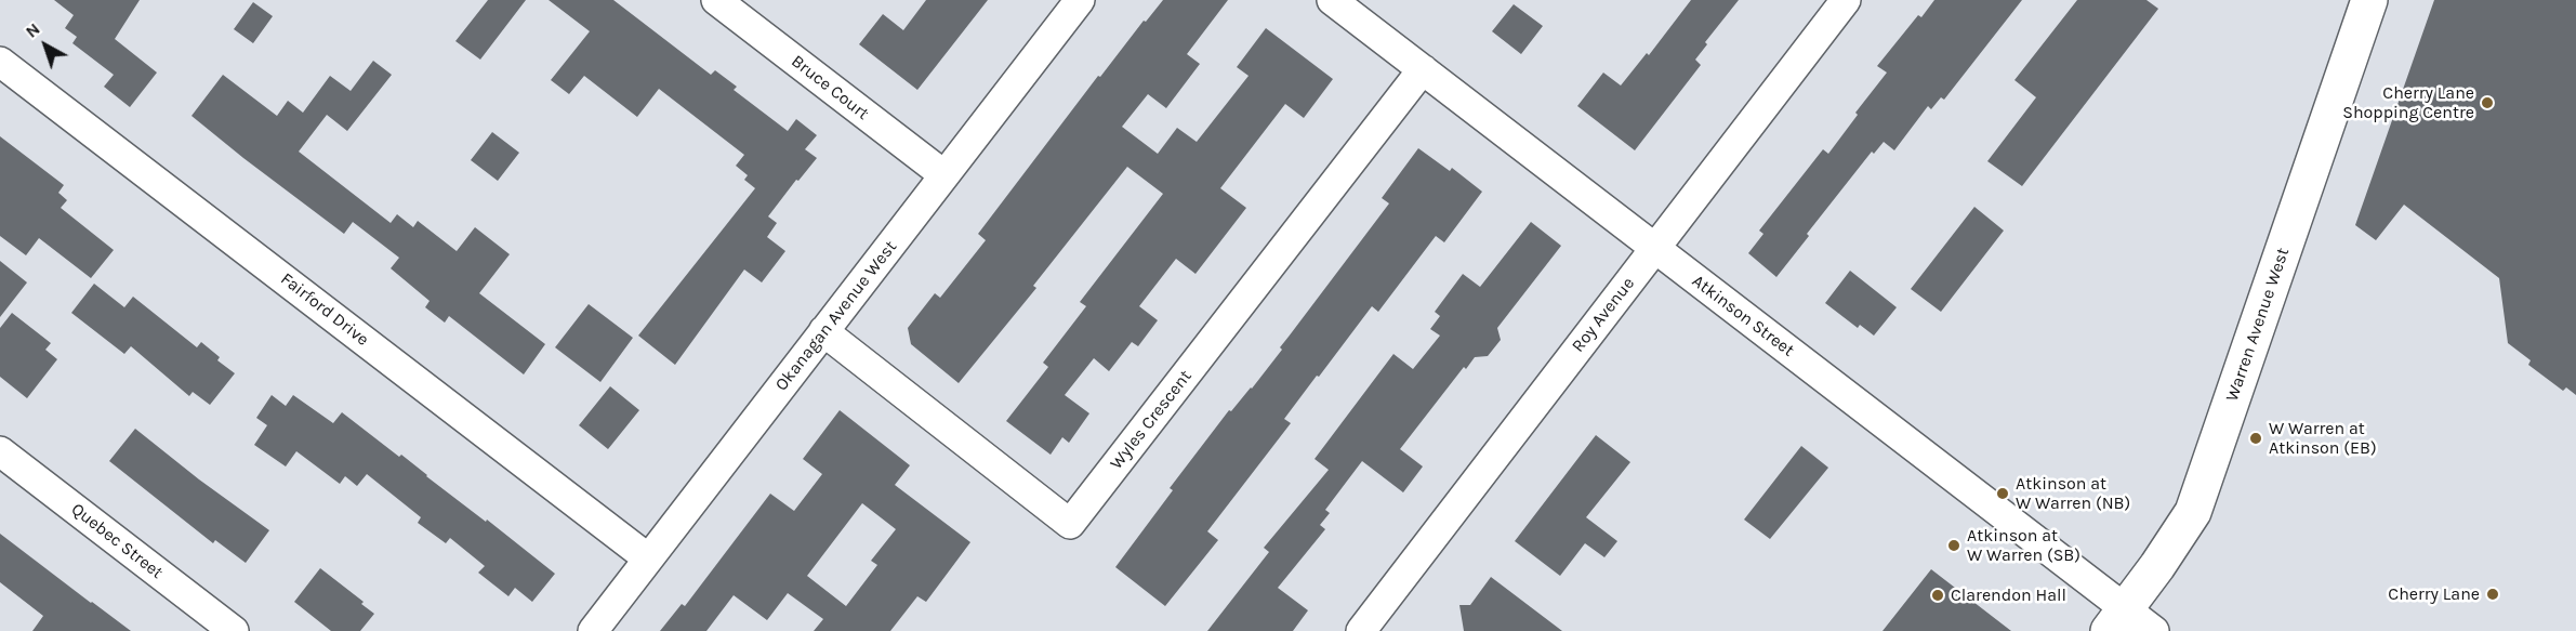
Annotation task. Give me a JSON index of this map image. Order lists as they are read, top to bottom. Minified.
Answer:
{"streets":{"street":["Bruce Court","Fairford Drive","Roy Avenue","Okanagan Avenue West","Atkinson Street","Warren Avenue West","Wyles Crescent","Quebec Street"]},"crossings":[["Bruce Court","Okanagan Avenue West"],["Fairford Drive","Okanagan Avenue West"],["Roy Avenue","Atkinson Street"],["Okanagan Avenue West","Wyles Crescent"],["Atkinson Street","Warren Avenue West"],["Atkinson Street","Wyles Crescent"]],"places":["Cherry Lane Shopping Centre","W Warren at Atkinson (EB)","Atkinson at W Warren (NB)","Atkinson at W Warren (SB)","Cherry Lane","Clarendon Hall"],"north":"top left"}
